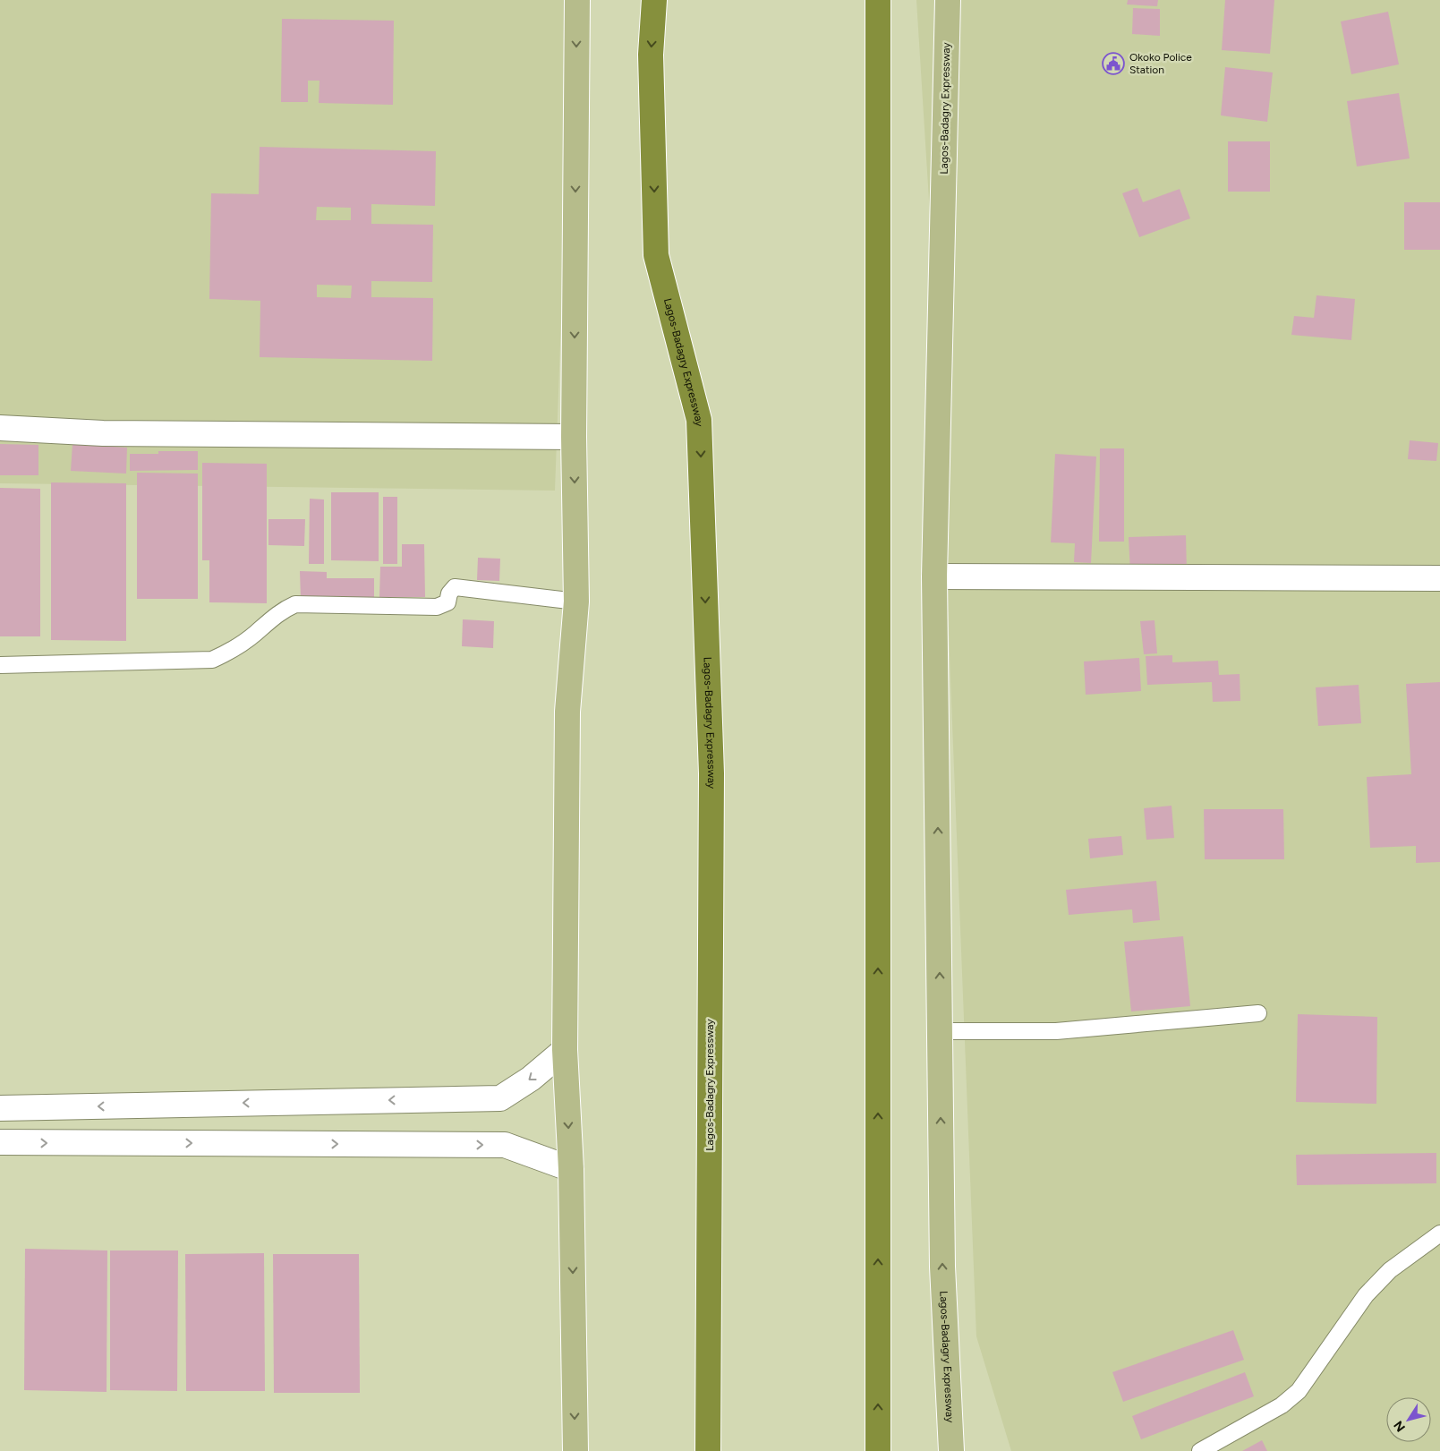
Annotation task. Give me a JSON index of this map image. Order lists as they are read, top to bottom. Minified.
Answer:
{"streets":{"highway":["Lagos-Badagry Expressway"]},"places":{"public building":["Okoko Police Station"]},"north":"bottom left"}
